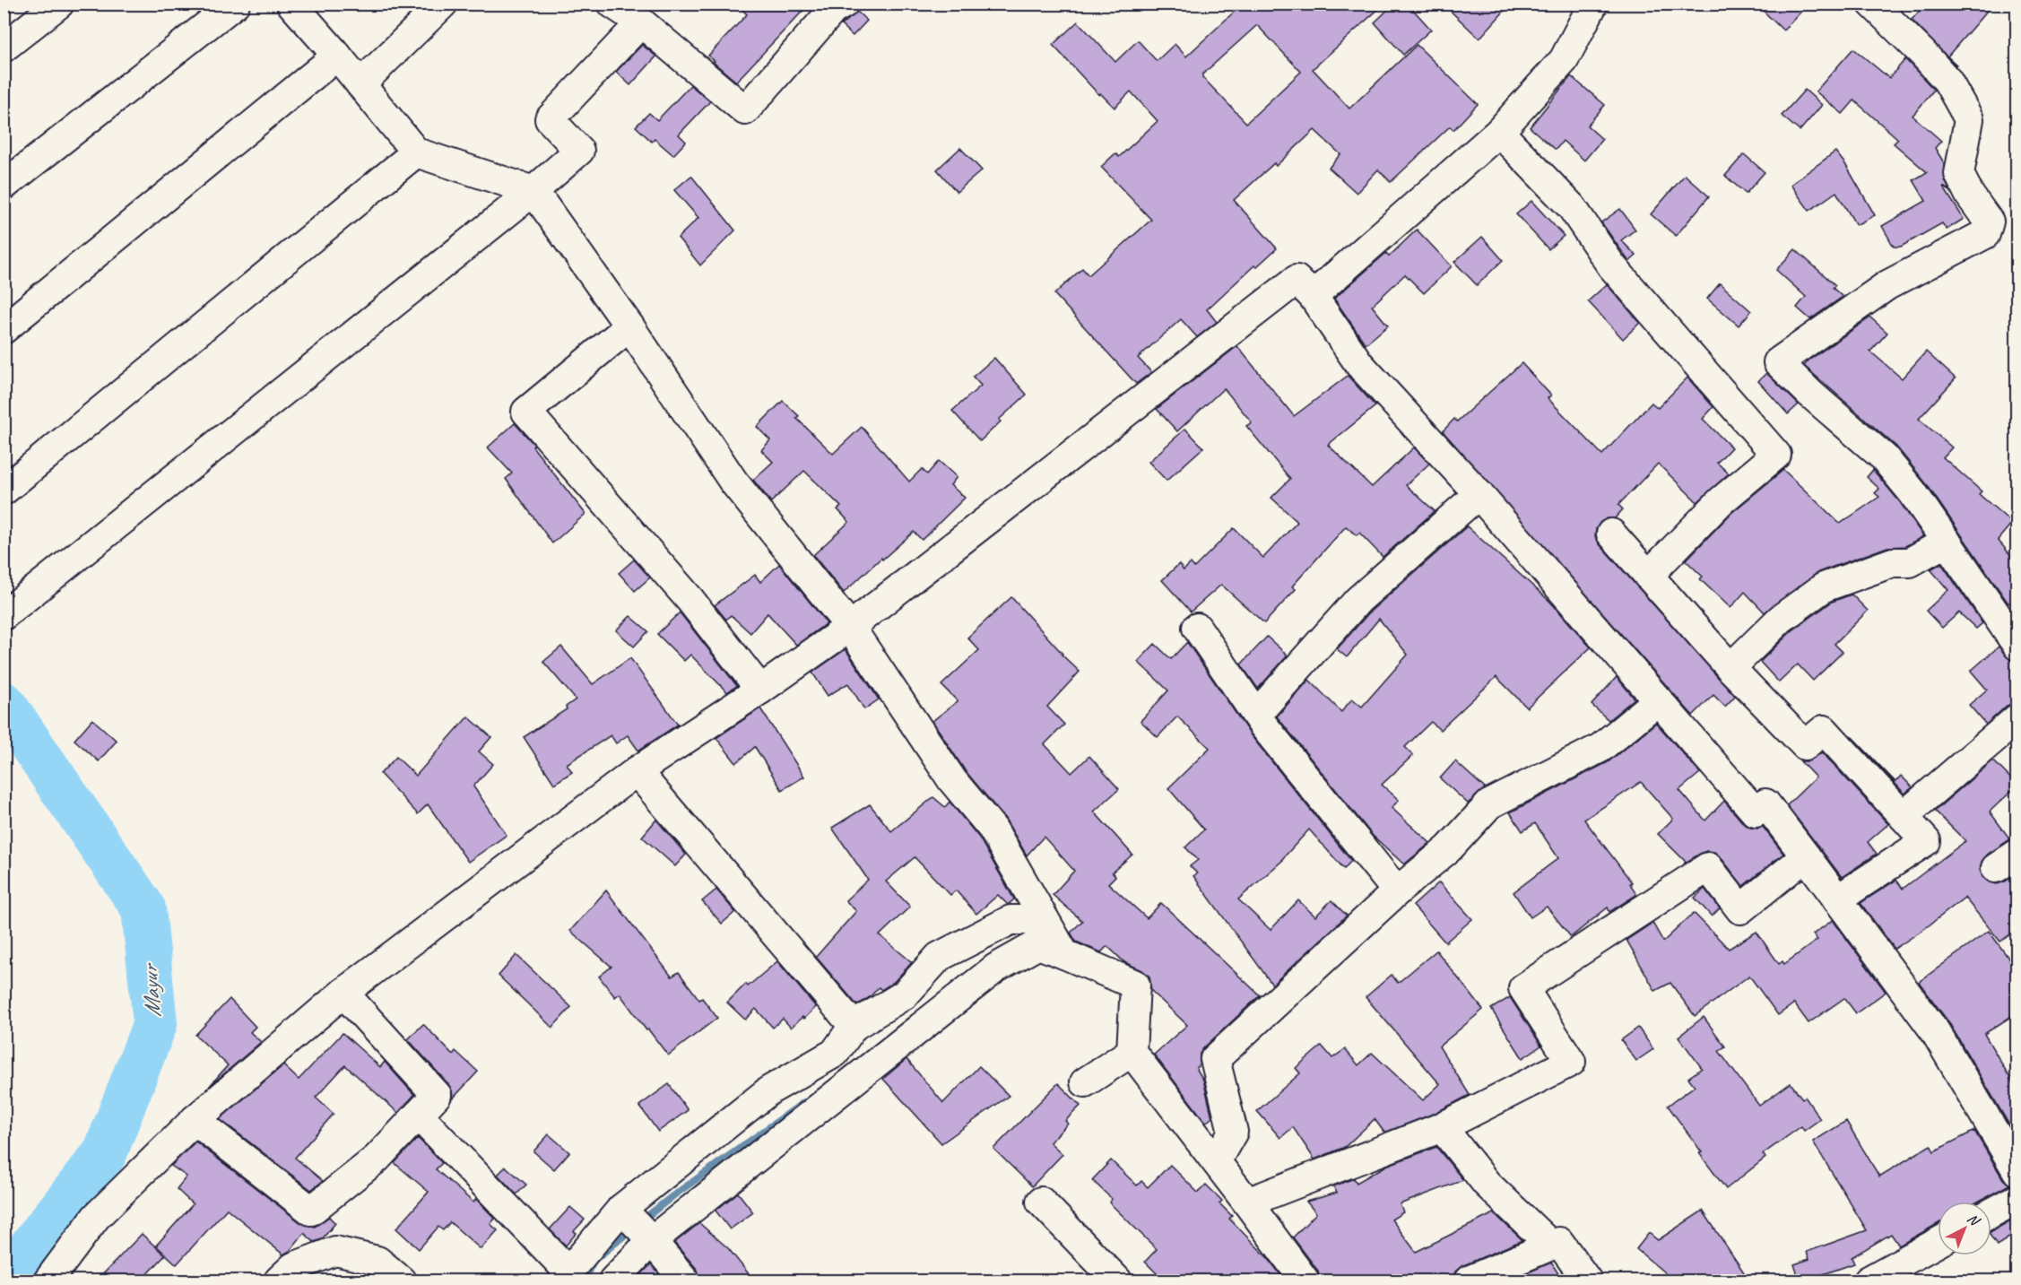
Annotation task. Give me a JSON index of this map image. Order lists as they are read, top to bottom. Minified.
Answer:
{"water":["Mayur"],"north":"top right"}
